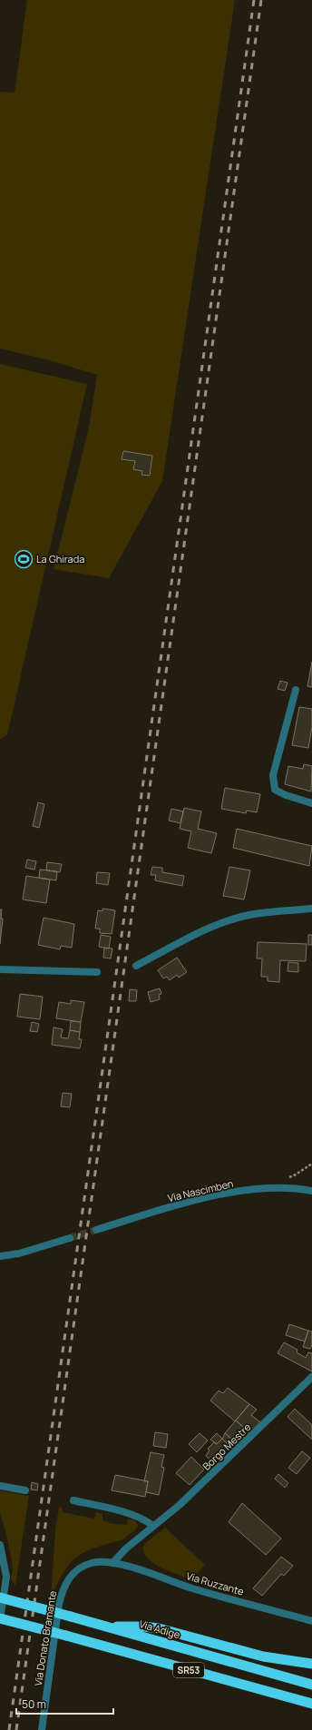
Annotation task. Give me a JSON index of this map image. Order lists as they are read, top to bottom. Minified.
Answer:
{"streets":{"highway":["Via Adige","SR53"],"street":["Via Nascimben","Borgo Mestre","Via Ruzzante","Via Donato Bramante"]},"crossings":[["Borgo Mestre","Via Ruzzante"],["Borgo Mestre","Via Donato Bramante"],["Via Ruzzante","Via Donato Bramante"]],"places":{"sports":["La Ghirada"]},"scale_bar":"50 m"}
